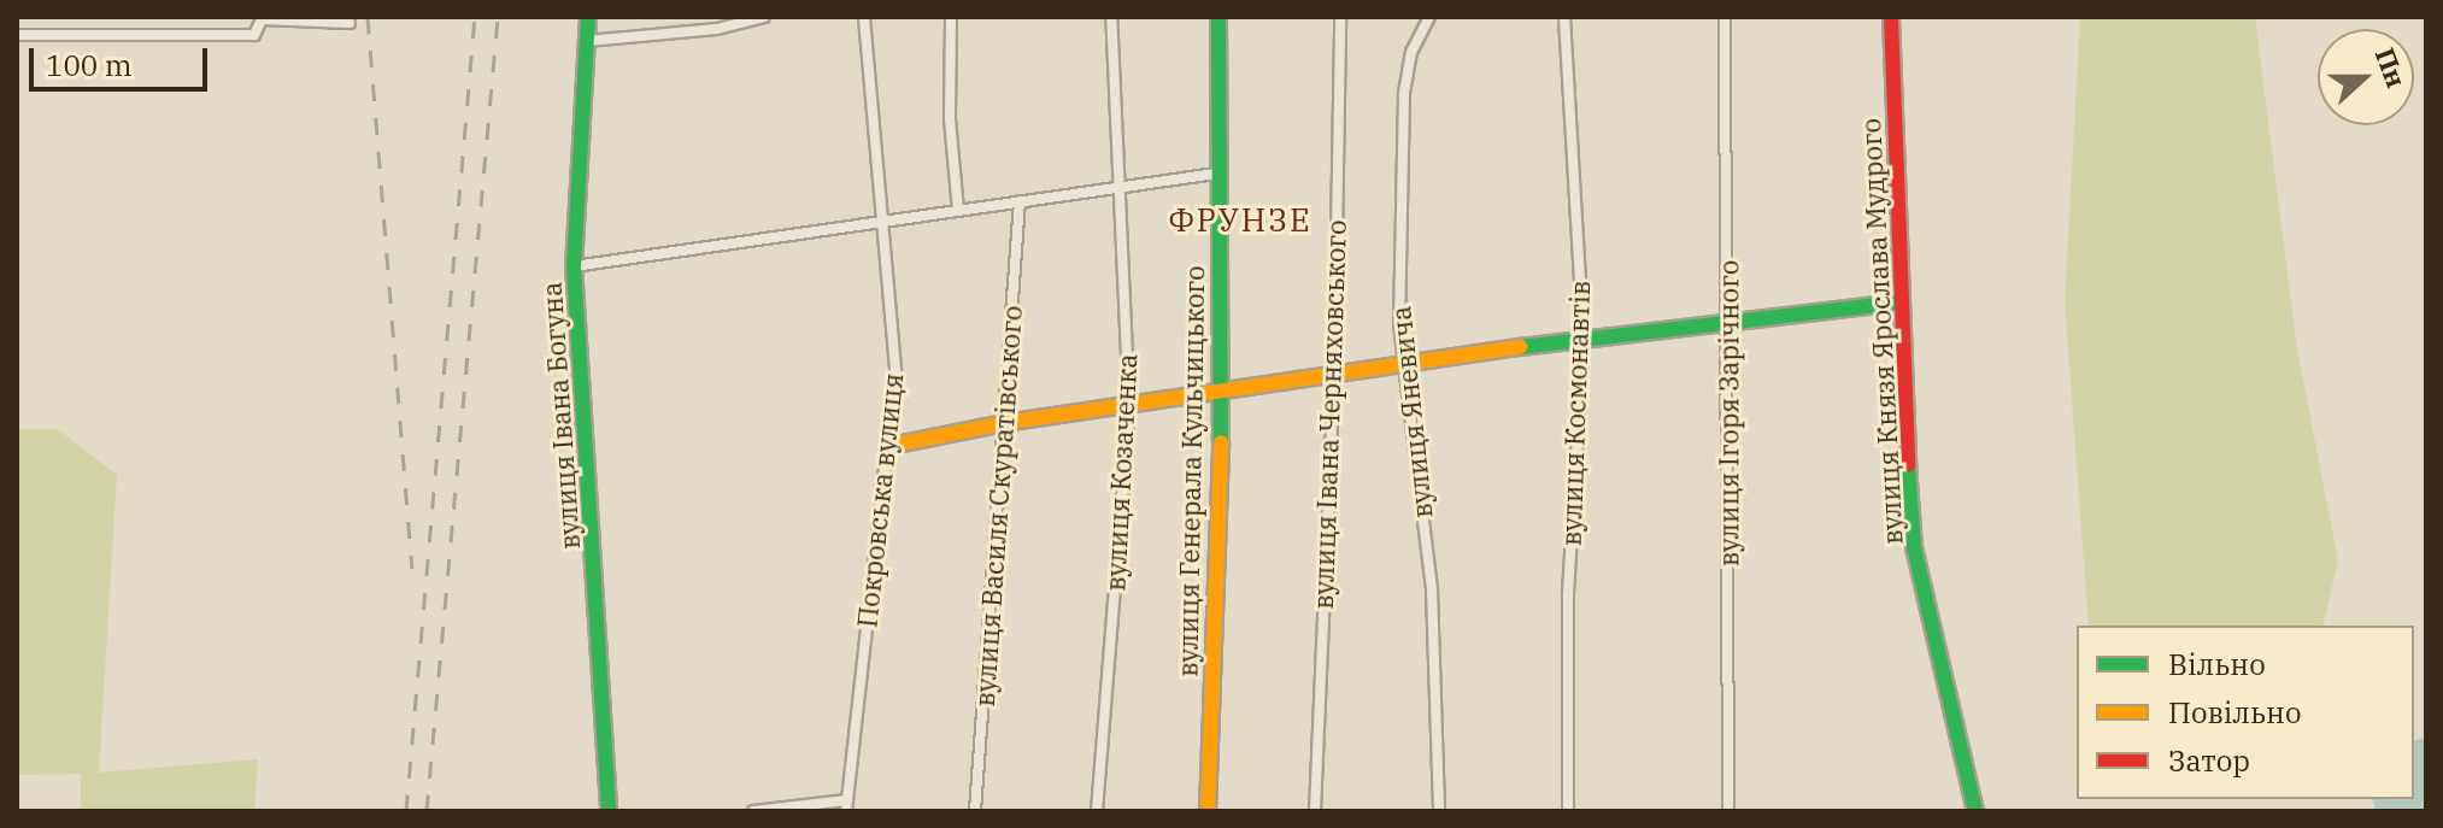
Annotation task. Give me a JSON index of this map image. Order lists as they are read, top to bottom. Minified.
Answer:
{"streets":{"street":["вулиця Князя Ярослава Мудрого","вулиця Яневича","вулиця Космонавтів","вулиця Ігоря Зарічного","вулиця Івана Черняховського","вулиця Івана Богуна","вулиця Генерала Кульчицького","вулиця Козаченка","Покровська вулиця","вулиця Василя Скуратівського"]},"districts":["ФРУНЗЕ"],"legend":["Вільно","Повільно","Затор"],"scale_bar":"100 m","north":"right"}
